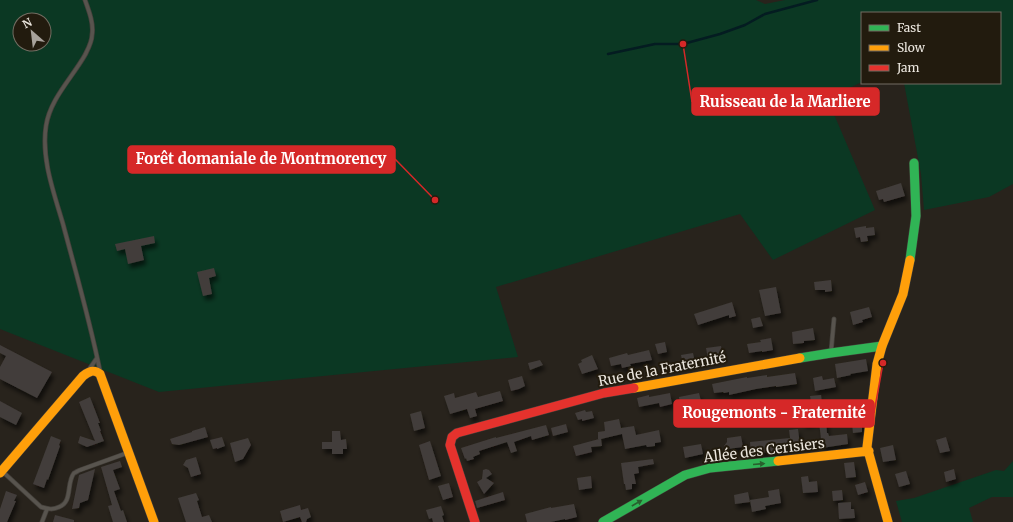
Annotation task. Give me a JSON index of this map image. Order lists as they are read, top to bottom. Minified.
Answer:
{"streets":{"street":["Rue de la Fraternité","Allée des Cerisiers"]},"one_way":["Allée des Cerisiers"],"places":["Ruisseau de la Marliere","Forêt domaniale de Montmorency","Rougemonts - Fraternité"],"legend":["Fast","Slow","Jam"],"north":"top left"}
